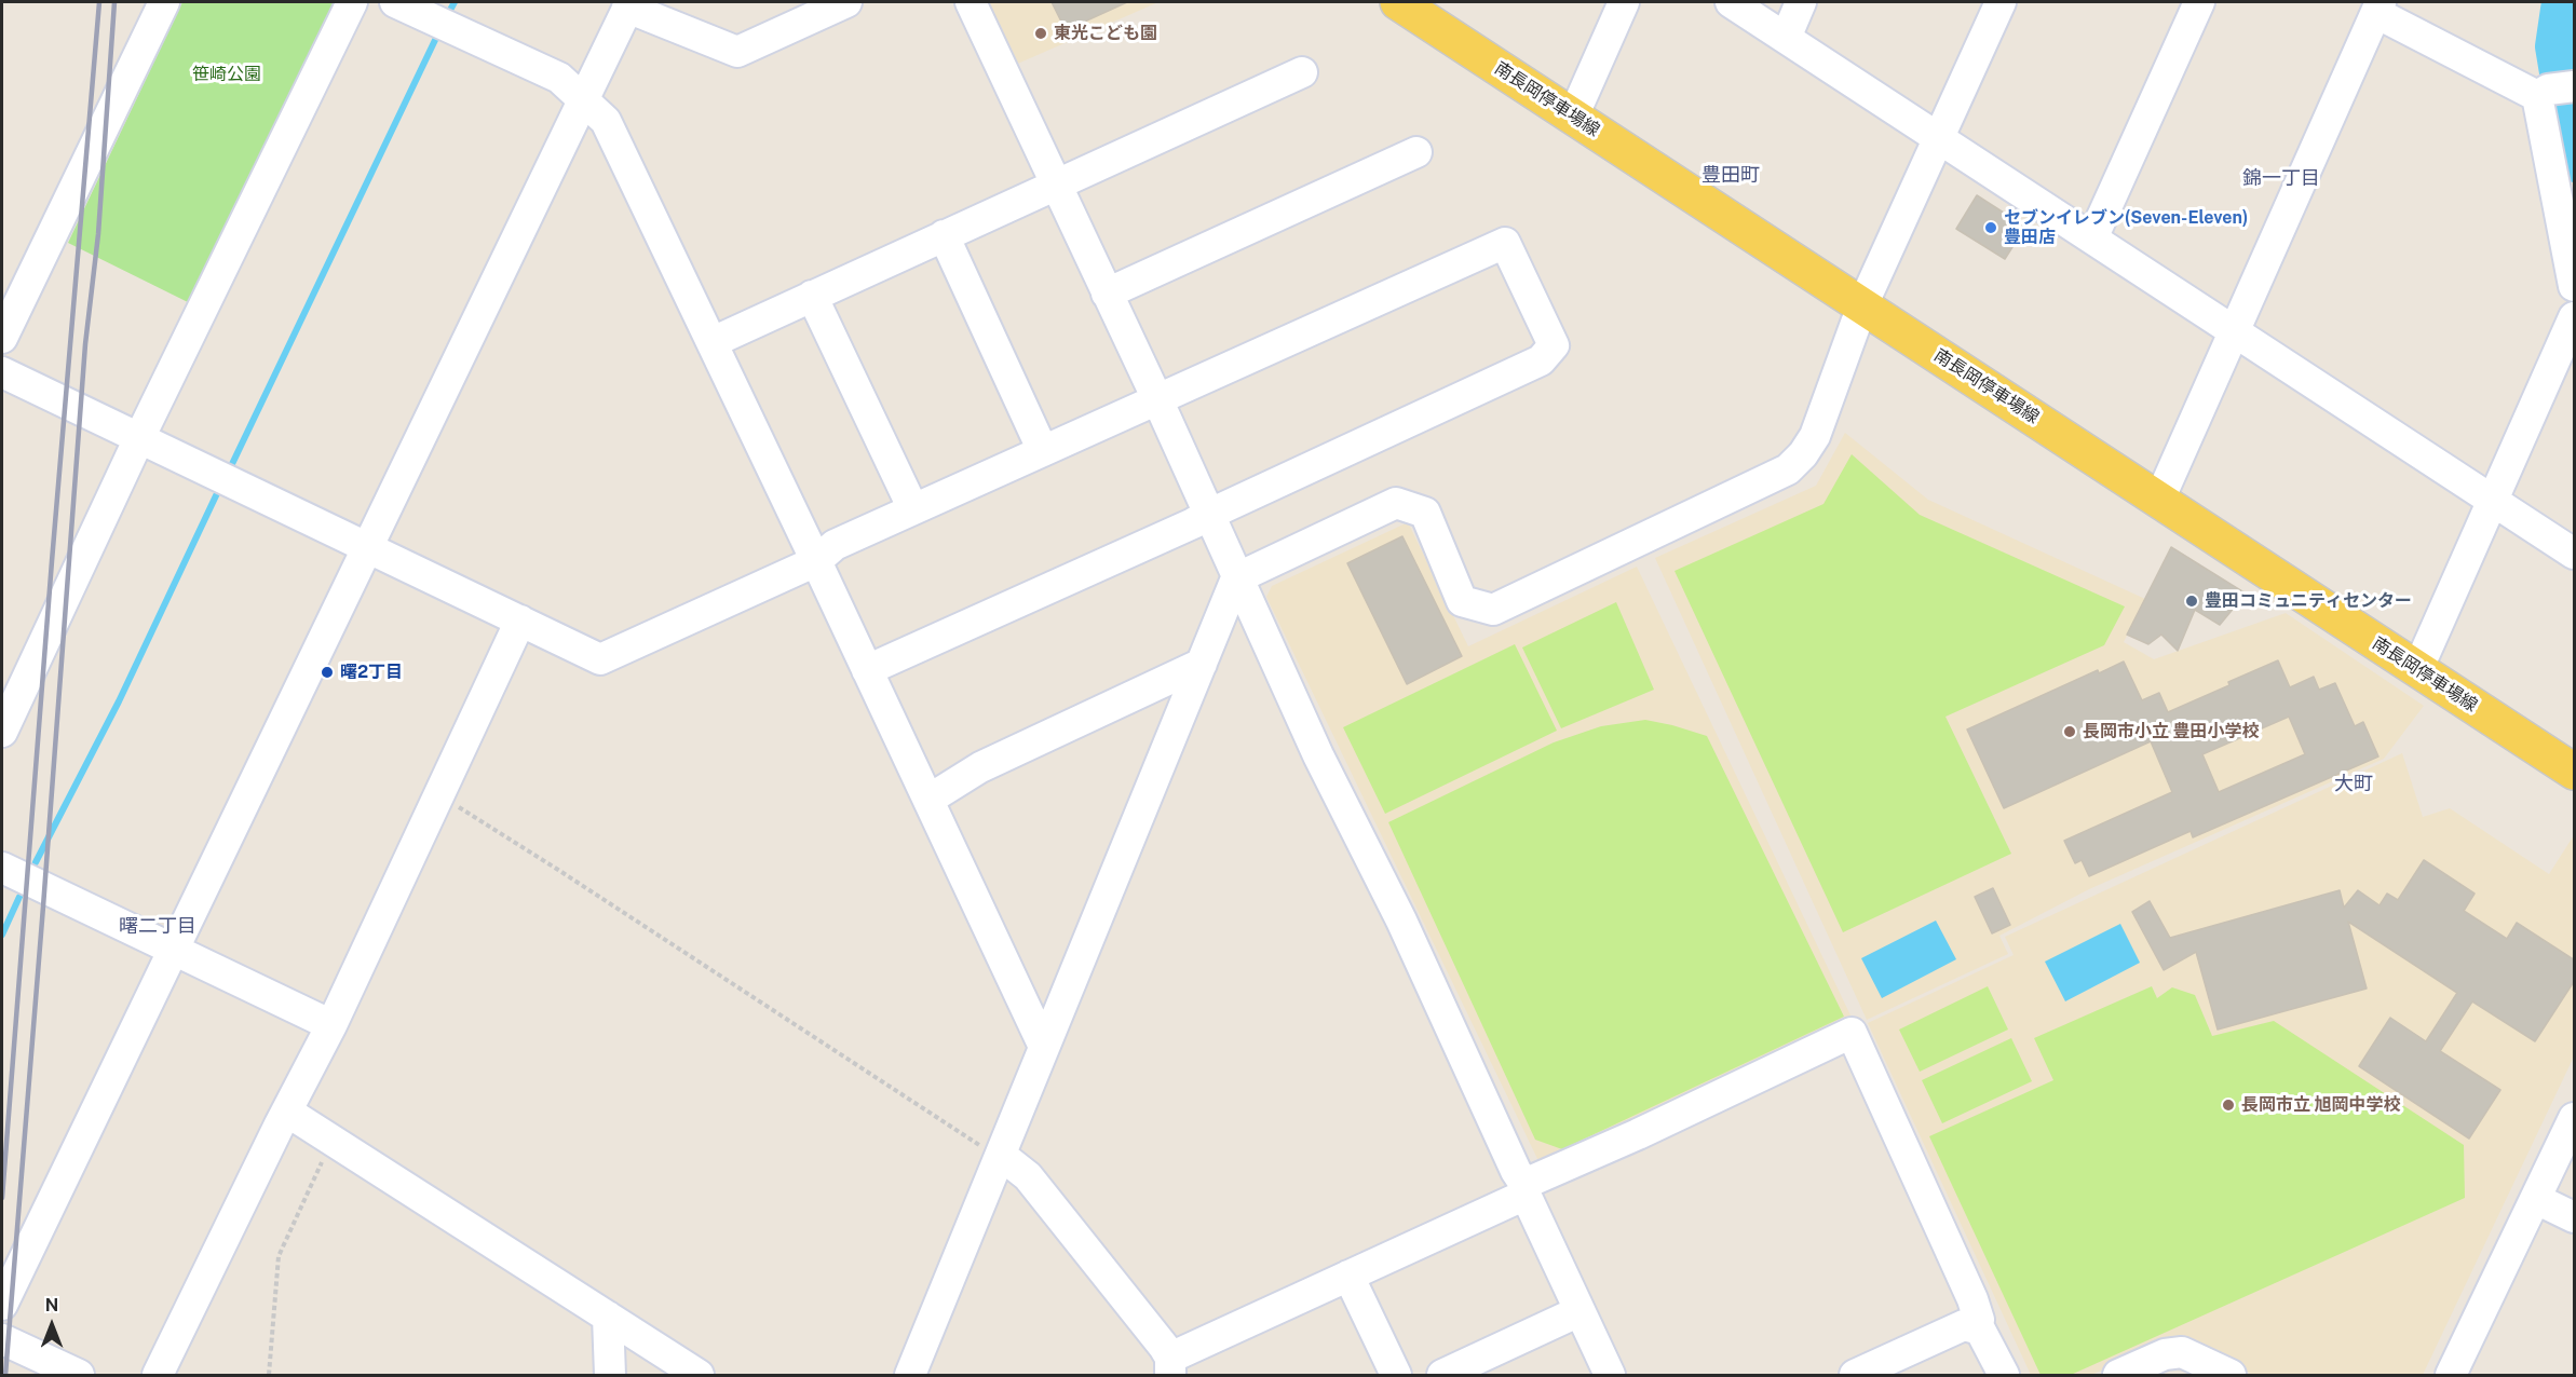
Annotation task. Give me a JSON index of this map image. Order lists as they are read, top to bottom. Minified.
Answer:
{"streets":{"main road":["南長岡停車場線"]},"districts":["豊田町","錦一丁目","大町","曙二丁目"],"parks":["笹崎公園"],"places":["東光こども園","セブンイレブン(Seven-Eleven) 豊田店","豊田コミュニティセンター","曙2丁目","長岡市小立 豊田小学校","長岡市立 旭岡中学校"],"north":"top"}
